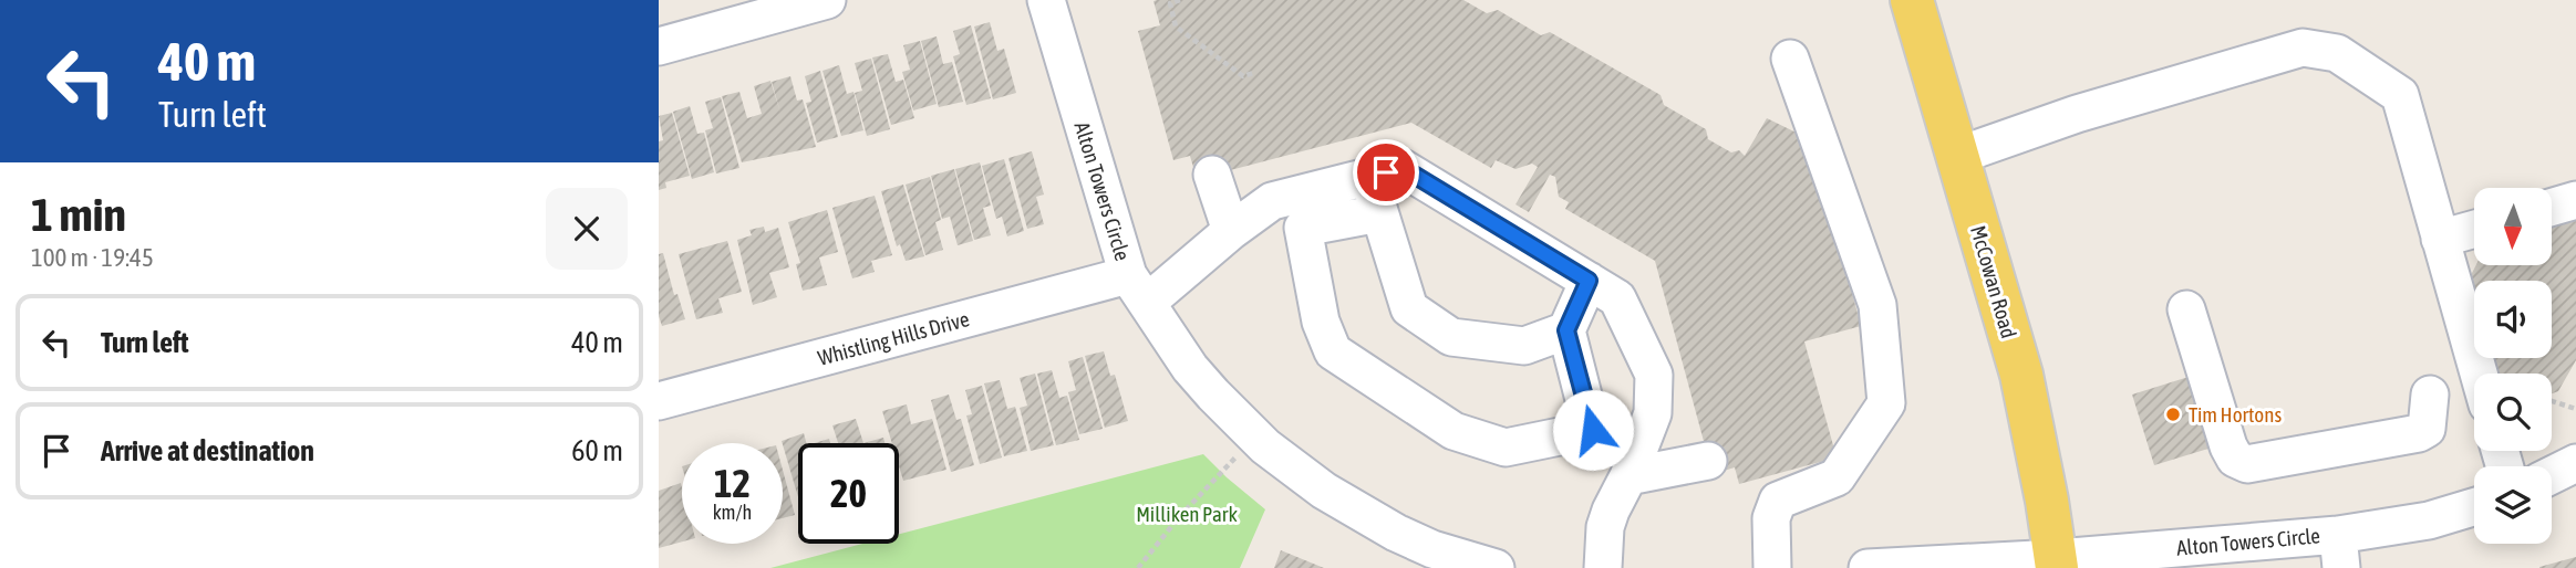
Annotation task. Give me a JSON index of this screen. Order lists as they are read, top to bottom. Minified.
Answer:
{"streets":{"main road":["McCowan Road"],"street":["Alton Towers Circle","Whistling Hills Drive"]},"crossings":[["Alton Towers Circle","McCowan Road"],["Alton Towers Circle","Whistling Hills Drive"]],"parks":["Milliken Park"],"places":["Tim Hortons"],"north":"bottom","page":{"turn":["40 m","Turn left"],"heading":["1 min","100 m · 19:45"],"list":[{"name":"Turn left","value":"40 m"},{"name":"Arrive at destination","value":"60 m"}],"speed":"12 km/h","limit":"20"}}
